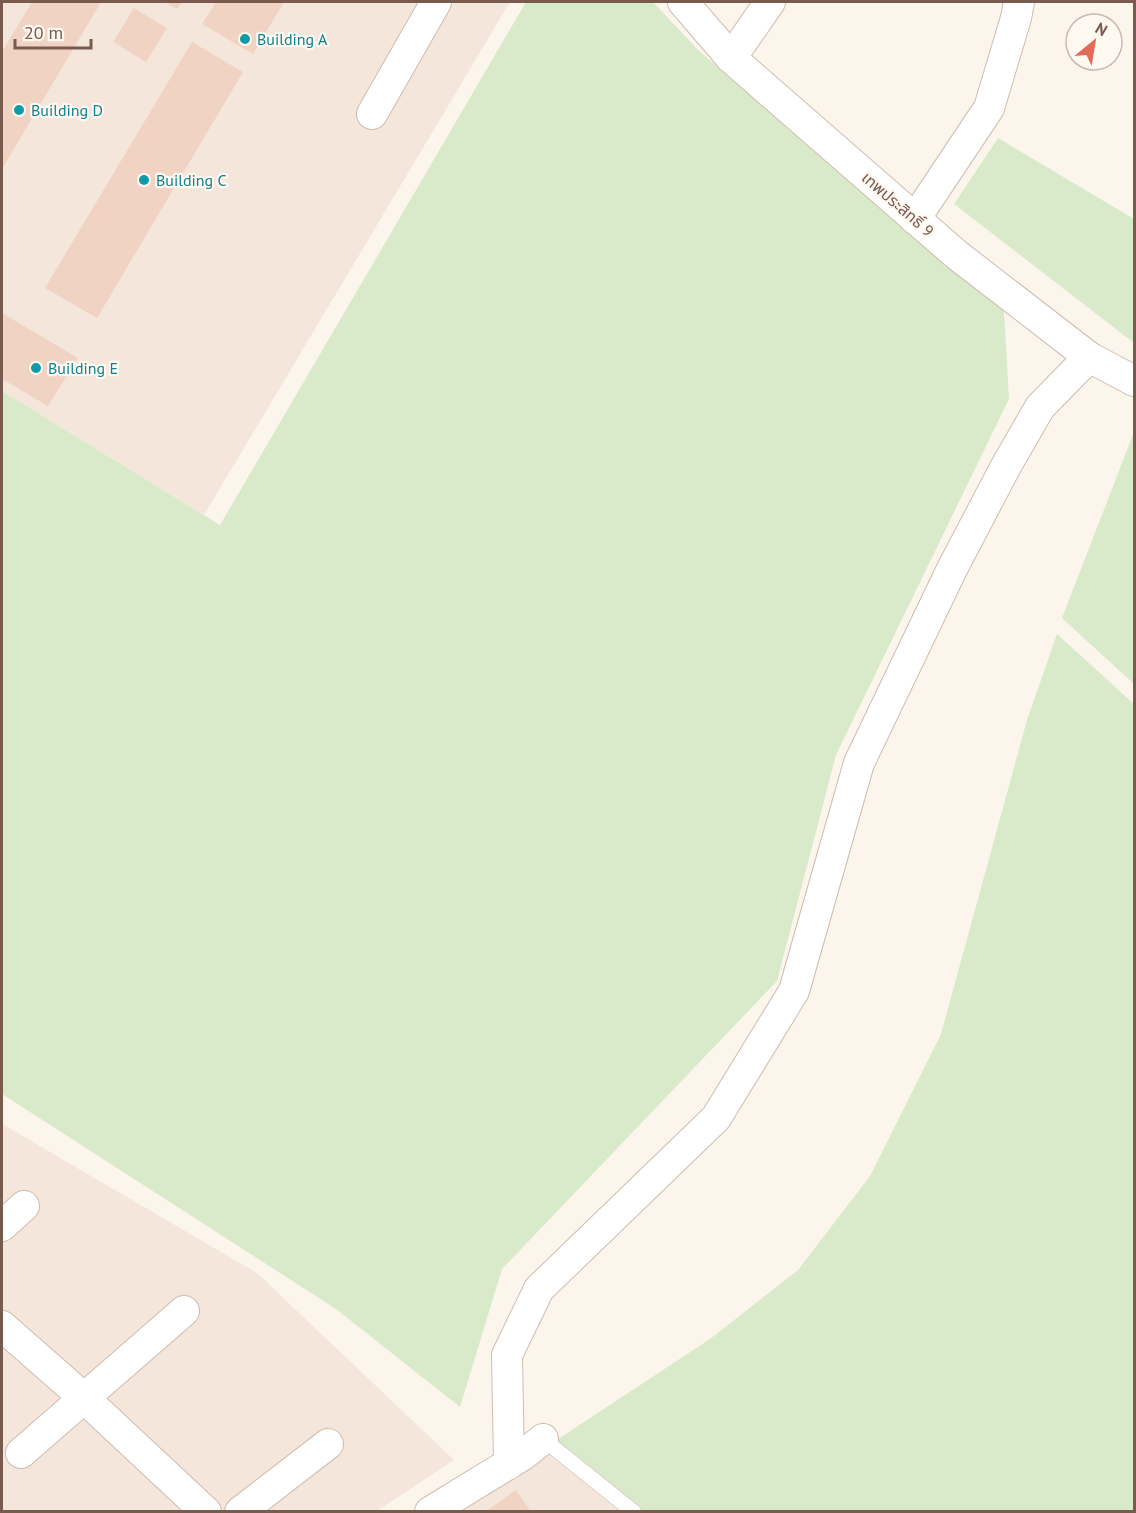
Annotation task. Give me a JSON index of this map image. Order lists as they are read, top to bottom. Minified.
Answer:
{"streets":{"street":["เทพประสิทธิ์ 9"]},"places":["Building A","Building D","Building C","Building E"],"scale_bar":"20 m","north":"top right"}
